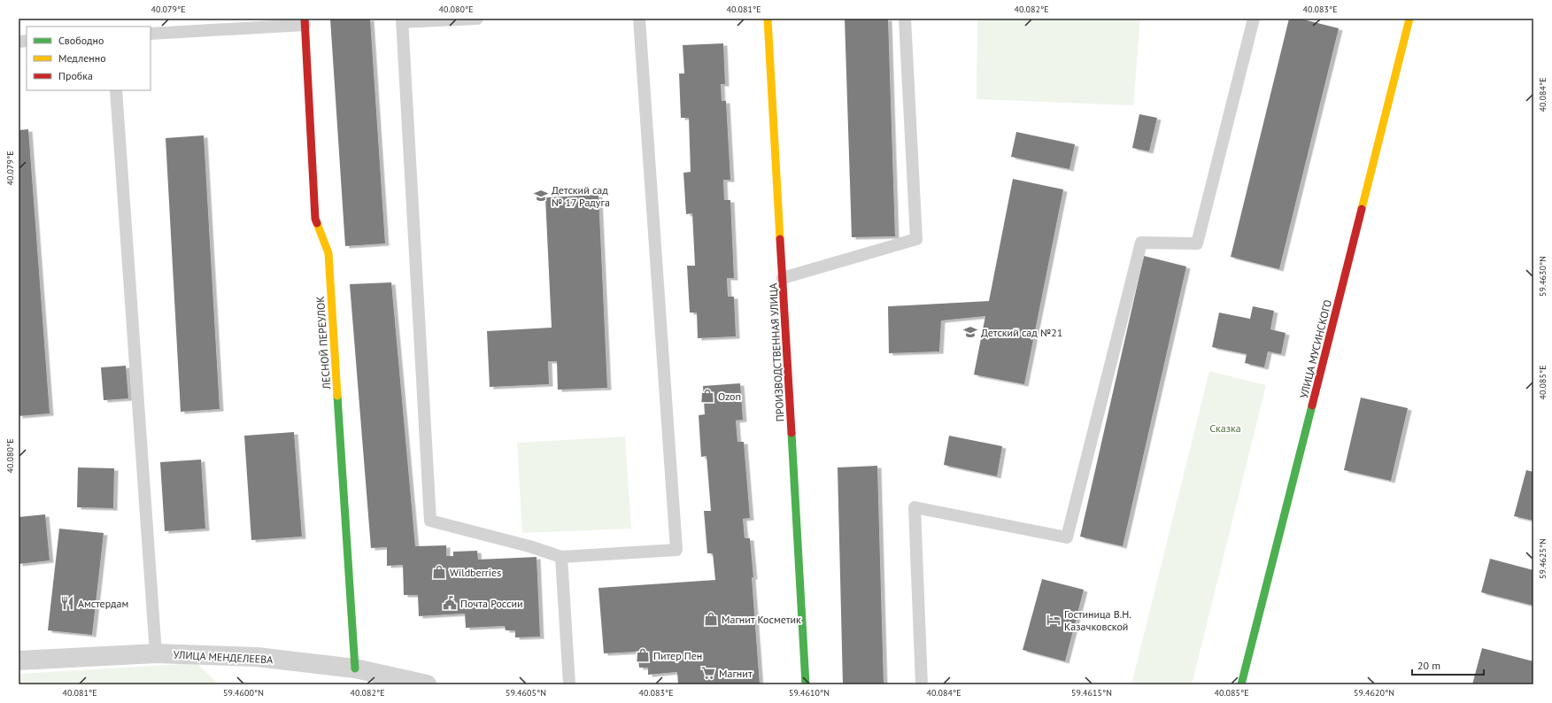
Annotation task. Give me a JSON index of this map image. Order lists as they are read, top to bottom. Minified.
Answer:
{"streets":{"street":["ЛЕСНОЙ ПЕРЕУЛОК","УЛИЦА МУСИНСКОГО","ПРОИЗВОДСТВЕННАЯ УЛИЦА","УЛИЦА МЕНДЕЛЕЕВА"]},"crossings":[["ЛЕСНОЙ ПЕРЕУЛОК","УЛИЦА МЕНДЕЛЕЕВА"]],"parks":["Сказка"],"places":{"school or university":["Детский сад № 17 Радуга","Детский сад №21"],"shop":["Ozon","Wildberries","Магнит Косметик","Питер Пен"],"restaurant":["Амстердам"],"public building":["Почта России"],"hotel":["Гостиница В.Н. Казачковской"],"supermarket":["Магнит"]},"legend":["Свободно","Медленно","Пробка"],"scale_bar":"20 m","coordinates":["40.079°E","40.080°E","40.081°E","40.082°E","40.083°E","40.084°E","59.4630°N","40.085°E","59.4625°N","59.4600°N","59.4605°N","59.4610°N","59.4615°N","59.4620°N"]}
